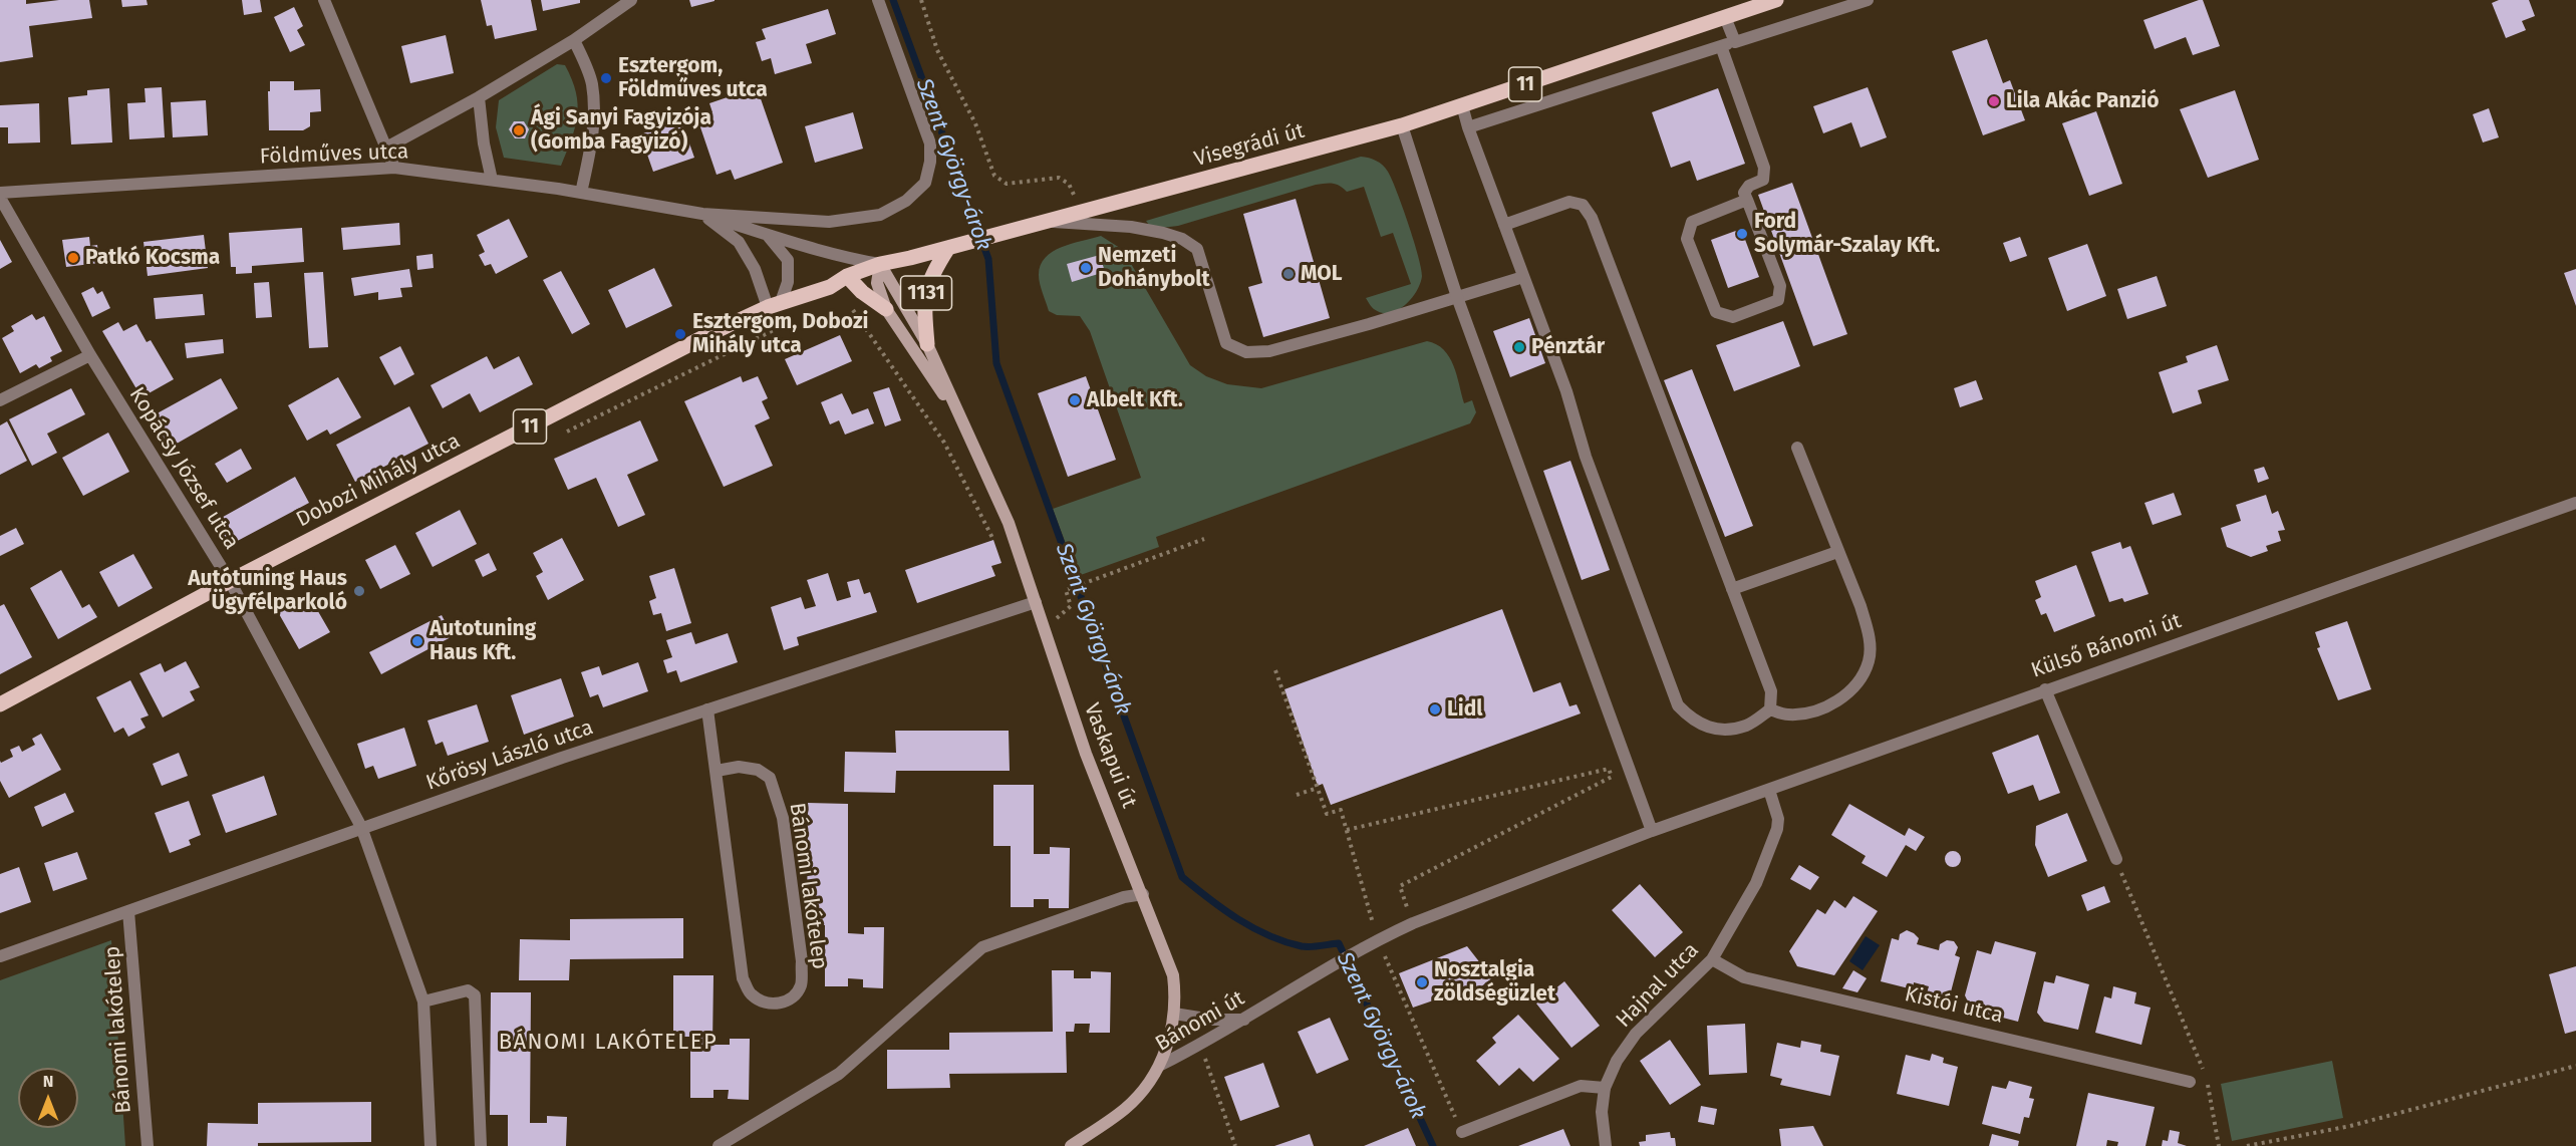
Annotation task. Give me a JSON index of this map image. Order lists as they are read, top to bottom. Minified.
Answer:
{"streets":{"main road":["11","Visegrádi út","1131","Dobozi Mihály utca","Vaskapui út","Bánomi út"],"street":["Földműves utca","Kopácsy József utca","Külső Bánomi út","Kőrösy László utca","Bánomi lakótelep","Hajnal utca","Kistói utca"]},"crossings":[["Visegrádi út","Dobozi Mihály utca"],["Földműves utca","Dobozi Mihály utca"],["Földműves utca","Vaskapui út"],["1131","Dobozi Mihály utca"],["1131","Vaskapui út"],["Kopácsy József utca","Dobozi Mihály utca"],["Kopácsy József utca","Kőrösy László utca"],["Dobozi Mihály utca","Vaskapui út"],["Külső Bánomi út","Hajnal utca"],["Kőrösy László utca","Vaskapui út"],["Kőrösy László utca","Bánomi lakótelep"],["Vaskapui út","Bánomi út"],["Hajnal utca","Kistói utca"]],"districts":["BÁNOMI LAKÓTELEP"],"water":["Szent György-árok"],"places":["Esztergom, Földműves utca","Lila Akác Panzió","Ági Sanyi Fagyizója (Gomba Fagyizó)","Ford Solymár-Szalay Kft.","Patkó Kocsma","Nemzeti Dohánybolt","MOL","Esztergom, Dobozi Mihály utca","Pénztár","Albelt Kft.","Autótuning Haus Ügyfélparkoló","Autotuning Haus Kft.","Lidl","Nosztalgia zöldségüzlet"],"north":"top"}
